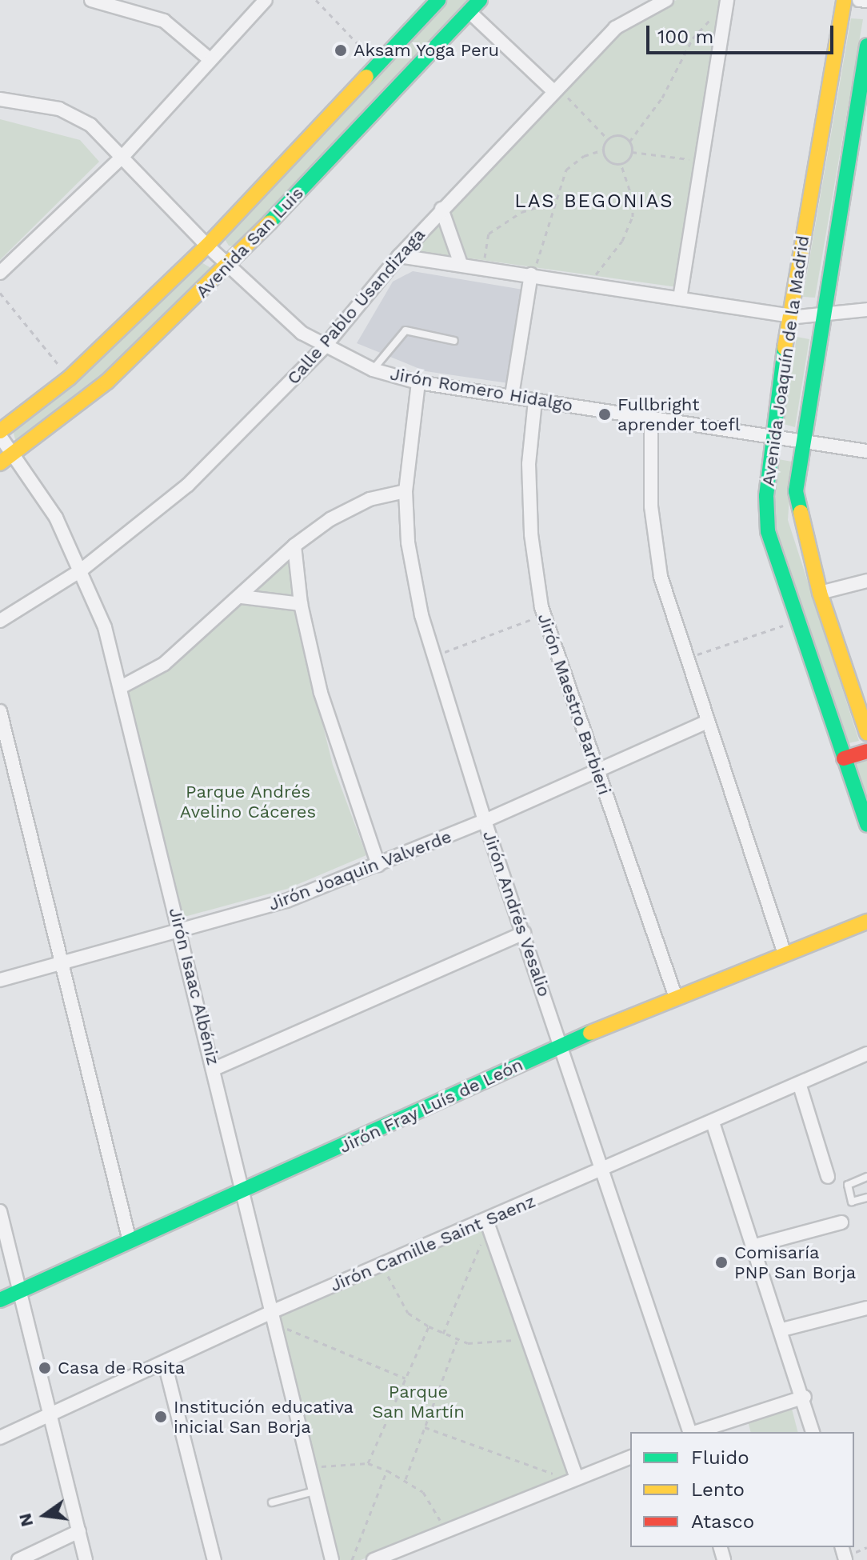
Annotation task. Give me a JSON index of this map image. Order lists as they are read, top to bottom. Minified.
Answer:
{"streets":{"street":["Avenida San Luis","Calle Pablo Usandizaga","Avenida Joaquín de la Madrid","Jirón Romero Hidalgo","Jirón Maestro Barbieri","Jirón Joaquin Valverde","Jirón Andrés Vesalio","Jirón Isaac Albéniz","Jirón Fray Luís de León","Jirón Camille Saint Saenz"]},"crossings":[["Avenida San Luis","Jirón Romero Hidalgo"],["Avenida San Luis","Jirón Isaac Albéniz"],["Calle Pablo Usandizaga","Jirón Romero Hidalgo"],["Calle Pablo Usandizaga","Jirón Isaac Albéniz"],["Avenida Joaquín de la Madrid","Jirón Romero Hidalgo"],["Jirón Romero Hidalgo","Jirón Maestro Barbieri"],["Jirón Romero Hidalgo","Jirón Andrés Vesalio"],["Jirón Maestro Barbieri","Jirón Joaquin Valverde"],["Jirón Maestro Barbieri","Jirón Fray Luís de León"],["Jirón Joaquin Valverde","Jirón Andrés Vesalio"],["Jirón Joaquin Valverde","Jirón Isaac Albéniz"],["Jirón Andrés Vesalio","Jirón Fray Luís de León"],["Jirón Andrés Vesalio","Jirón Camille Saint Saenz"],["Jirón Isaac Albéniz","Jirón Fray Luís de León"],["Jirón Isaac Albéniz","Jirón Camille Saint Saenz"]],"districts":["LAS BEGONIAS"],"parks":["Parque Andrés Avelino Cáceres","Parque San Martín"],"places":["Aksam Yoga Peru","Fullbright aprender toefl","Comisaría PNP San Borja","Casa de Rosita","Institución educativa inicial San Borja"],"legend":["Fluido","Lento","Atasco"],"scale_bar":"100 m","north":"left"}
